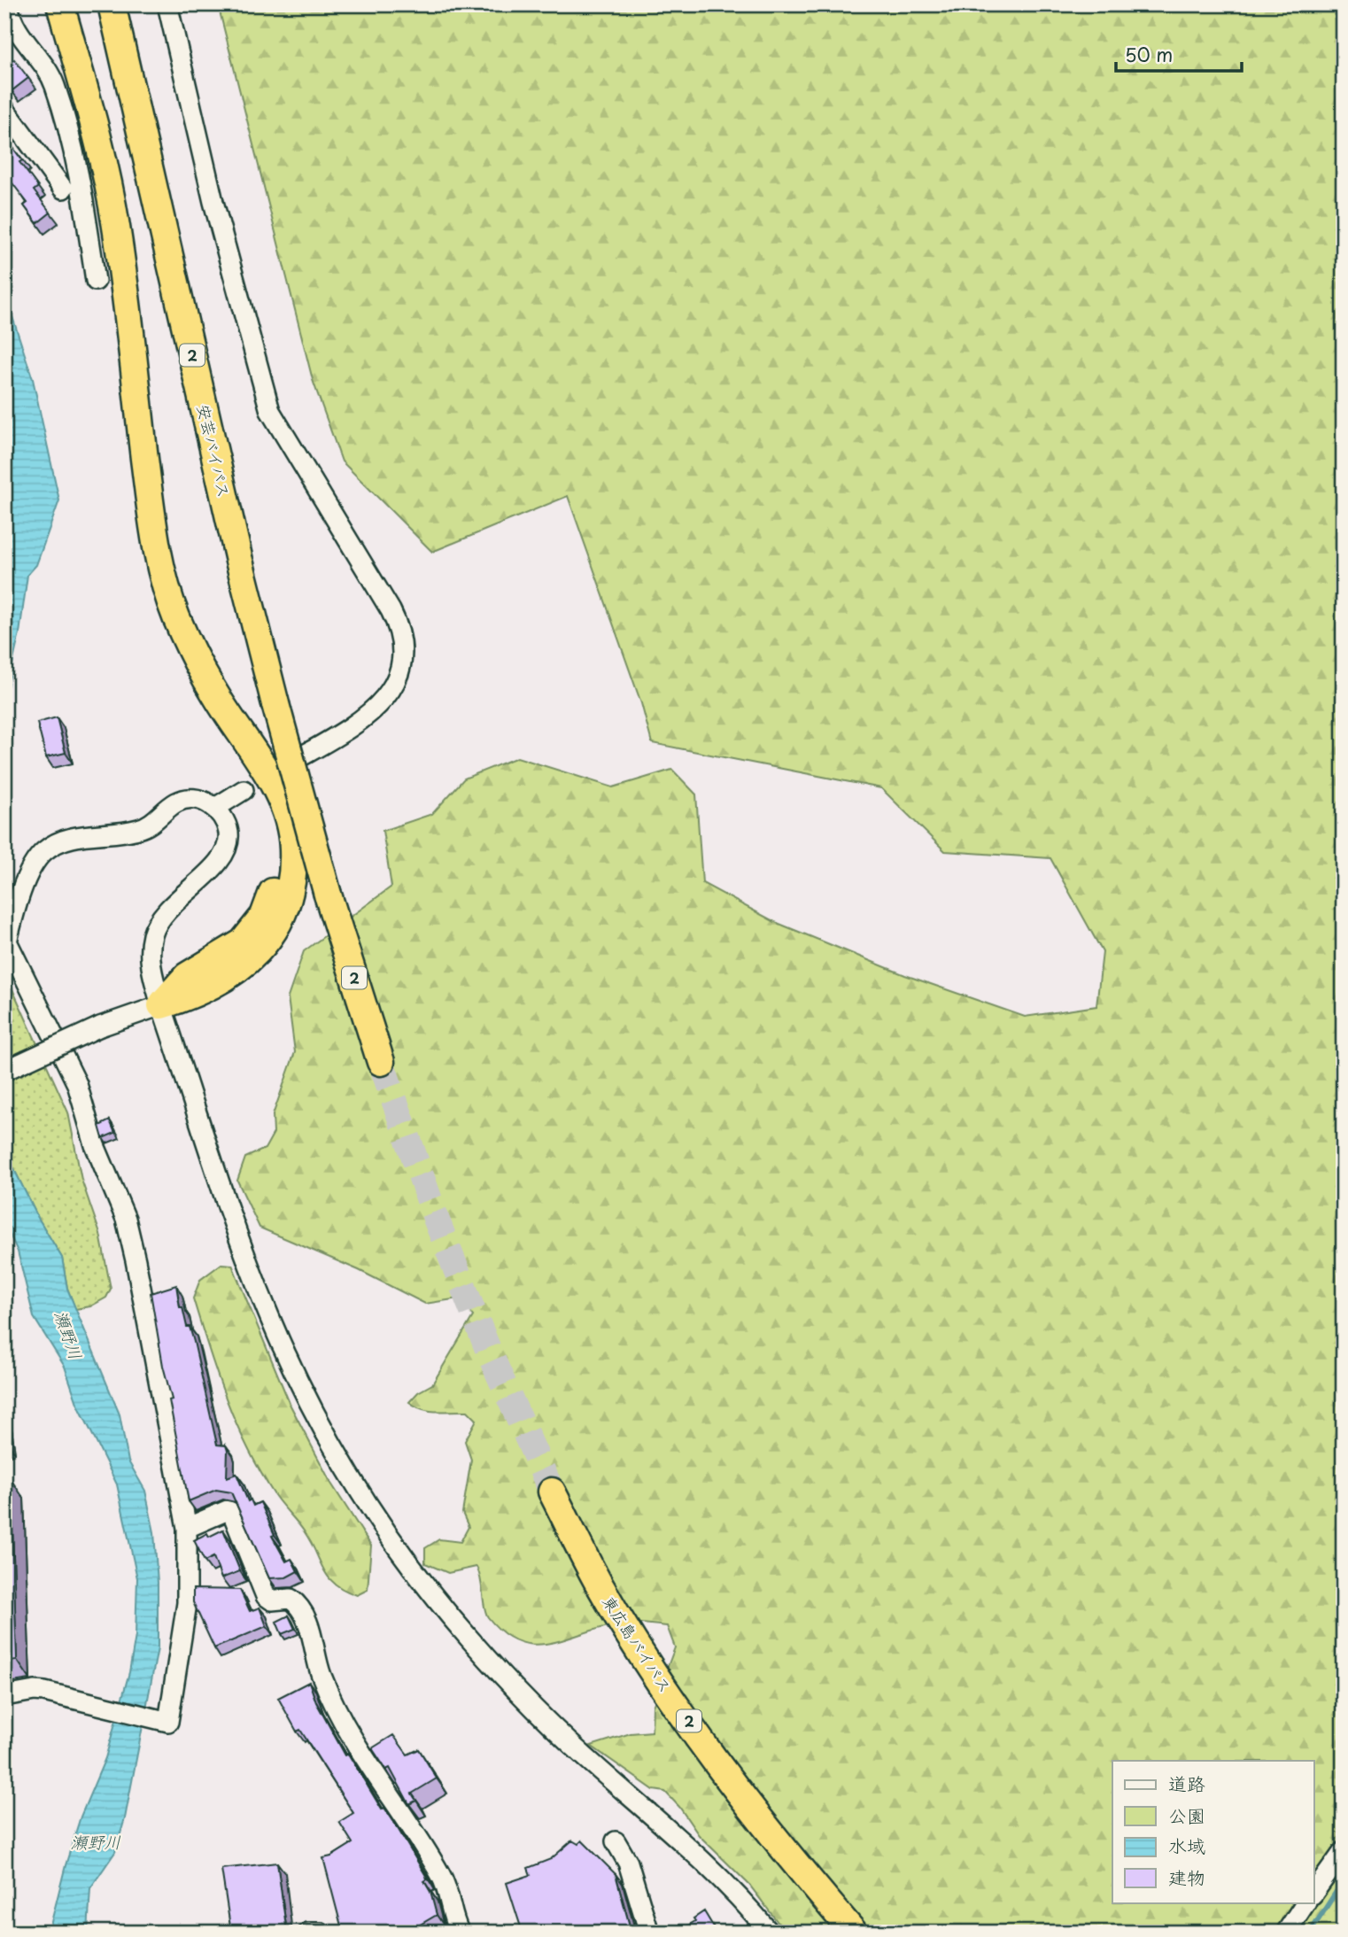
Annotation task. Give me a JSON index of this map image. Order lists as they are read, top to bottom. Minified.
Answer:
{"streets":{"highway":["2","安芸バイパス","東広島バイパス"]},"water":["瀬野川"],"legend":["道路","公園","水域","建物"],"scale_bar":"50 m"}
